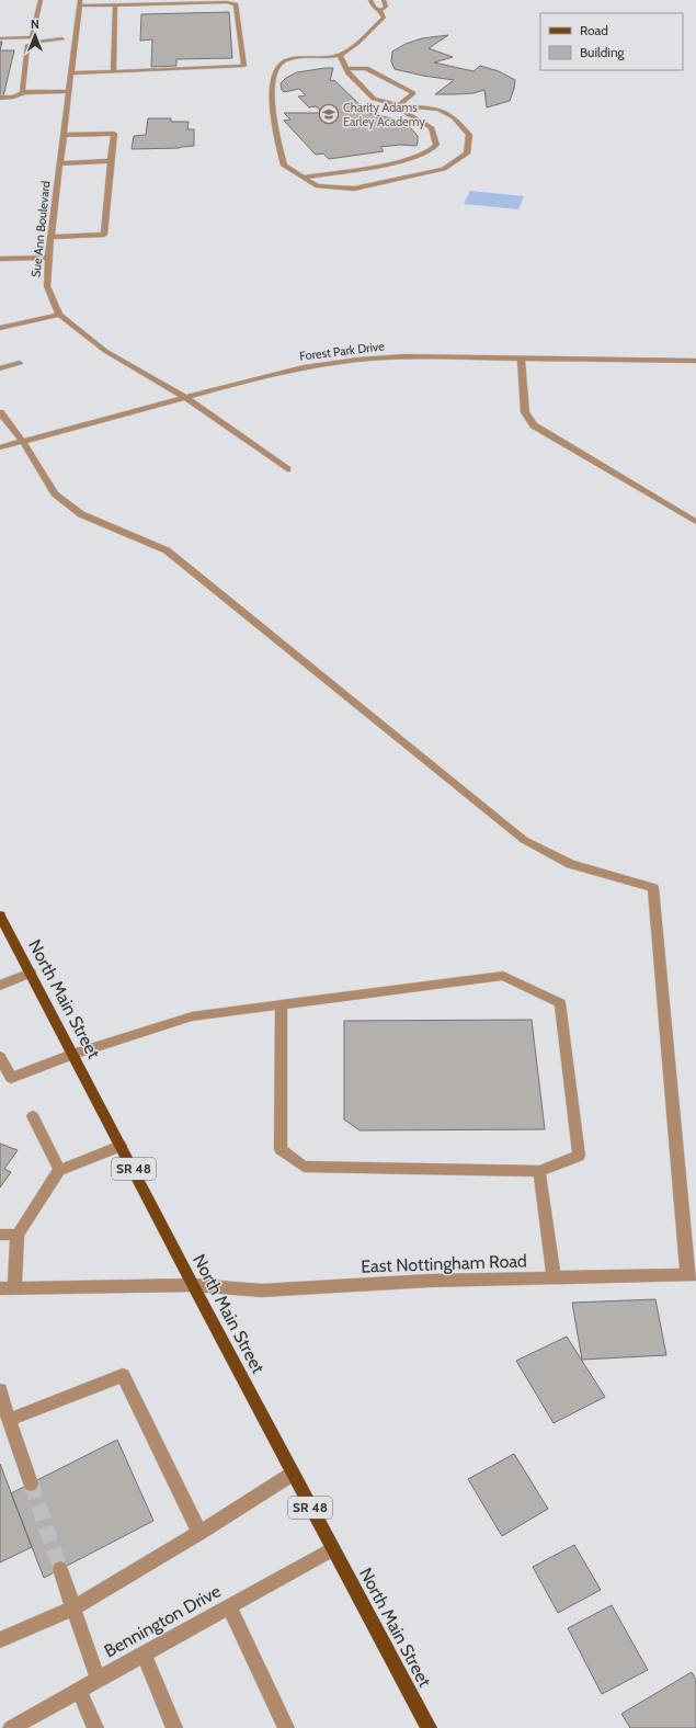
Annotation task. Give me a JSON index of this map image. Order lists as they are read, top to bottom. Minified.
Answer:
{"streets":{"main road":["North Main Street","SR 48"],"street":["Sue Ann Boulevard","Forest Park Drive","East Nottingham Road","Bennington Drive"]},"crossings":[["Sue Ann Boulevard","Forest Park Drive"],["North Main Street","East Nottingham Road"],["North Main Street","Bennington Drive"]],"places":{"school or university":["Charity Adams Earley Academy"]},"legend":["Road","Building"],"north":"top"}
